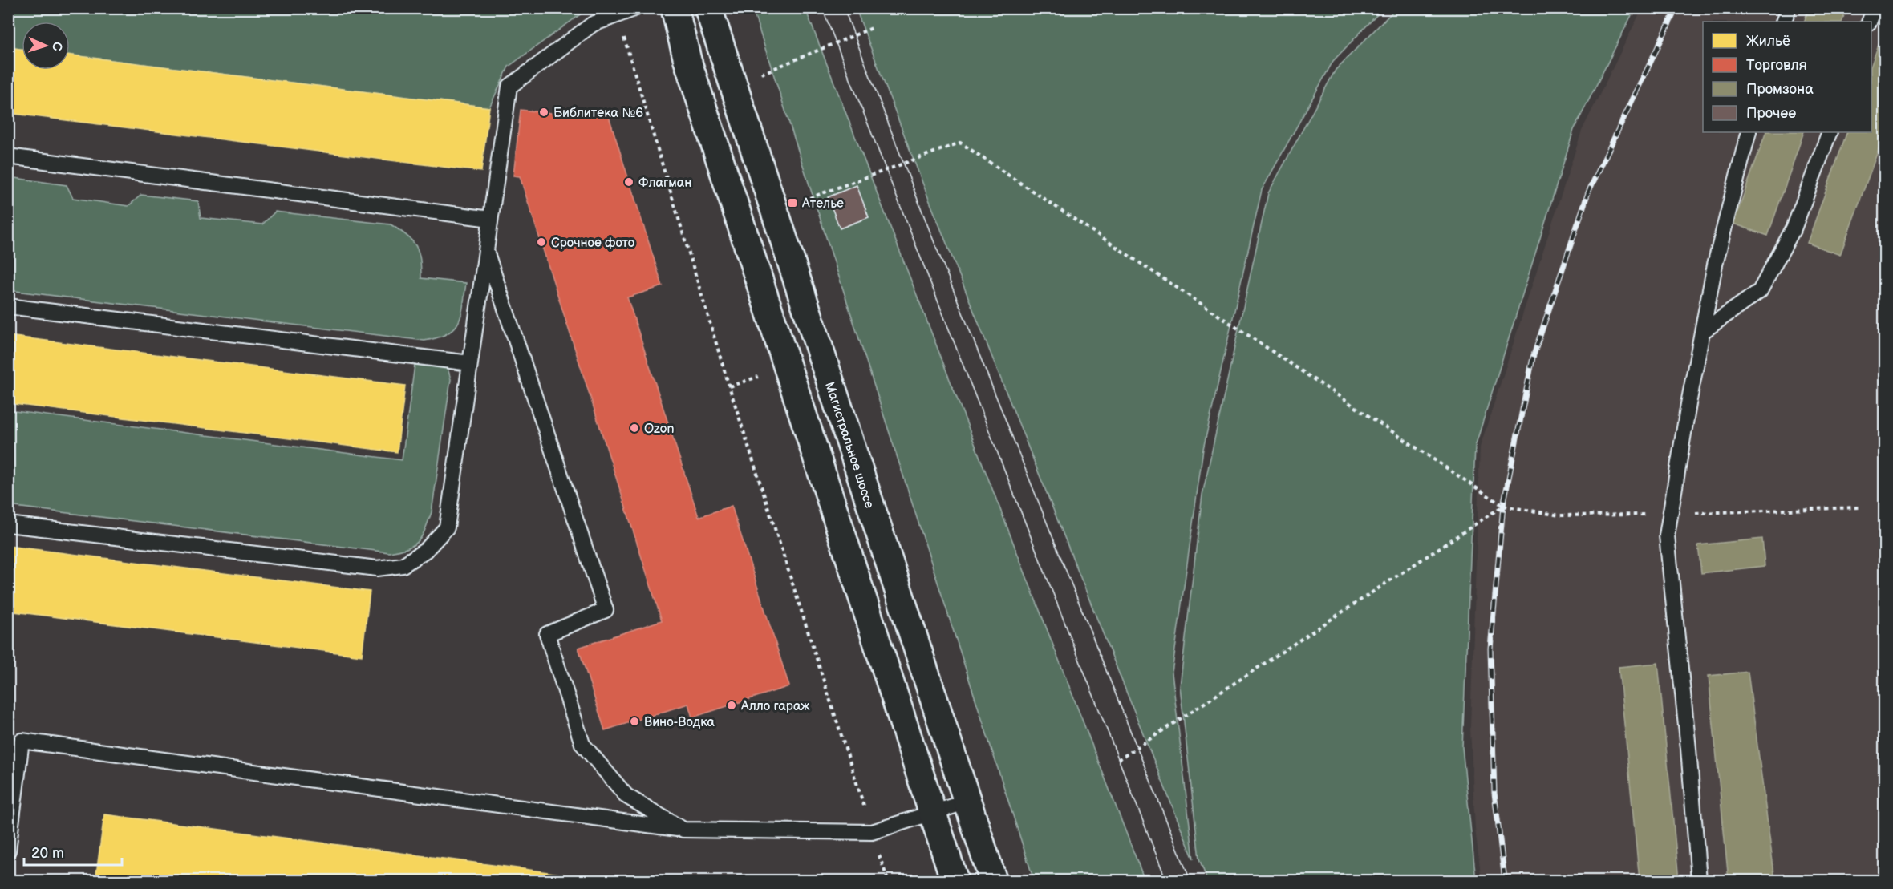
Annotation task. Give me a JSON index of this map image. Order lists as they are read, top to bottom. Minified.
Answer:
{"streets":{"main road":["Магистральное шоссе"]},"places":{"other":["Библитека №6","Флагман","Срочное фото","Ozon","Алло гараж","Вино-Водка"],"transit":["Ателье"]},"legend":["Жильё","Торговля","Промзона","Прочее"],"scale_bar":"20 m","north":"right"}
